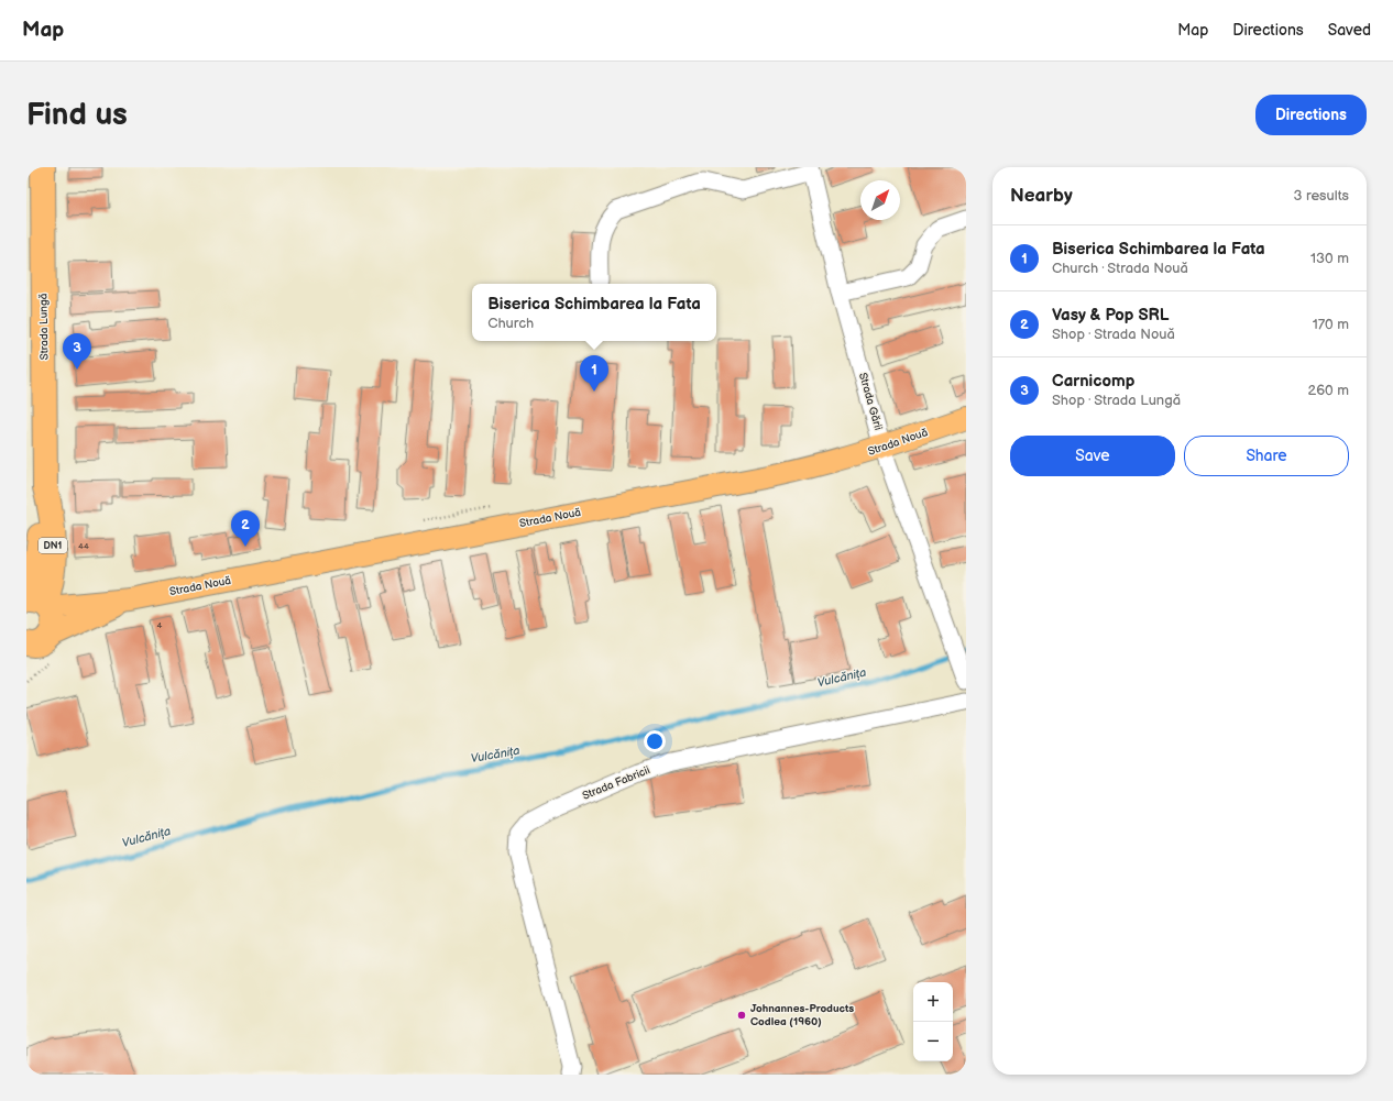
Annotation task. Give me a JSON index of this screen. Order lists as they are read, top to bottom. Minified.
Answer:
{"streets":{"highway":["Strada Lungă","DN1"],"main road":["Strada Nouă"],"street":["Strada Gării","Strada Fabricii"]},"crossings":[["Strada Lungă","Strada Nouă"],["Strada Lungă","DN1"],["Strada Gării","Strada Nouă"],["Strada Nouă","DN1"]],"water":["Vulcănița"],"places":["Johnannes-Products Codlea (1960)"],"house_numbers":["44","4"],"north":"top right","page":{"header":"Map","nav":["Map","Directions","Saved"],"buttons":["Directions",["Save","Share"]],"title":"Find us","heading":["Nearby","3 results"],"list":[{"mark":"1","name":"Biserica Schimbarea la Fata","note":"Church · Strada Nouă","value":"130 m"},{"mark":"2","name":"Vasy & Pop SRL","note":"Shop · Strada Nouă","value":"170 m"},{"mark":"3","name":"Carnicomp","note":"Shop · Strada Lungă","value":"260 m"}],"popup":["Biserica Schimbarea la Fata","Church"],"pins":["3","1","2"],"map_buttons":["+","−"]}}
